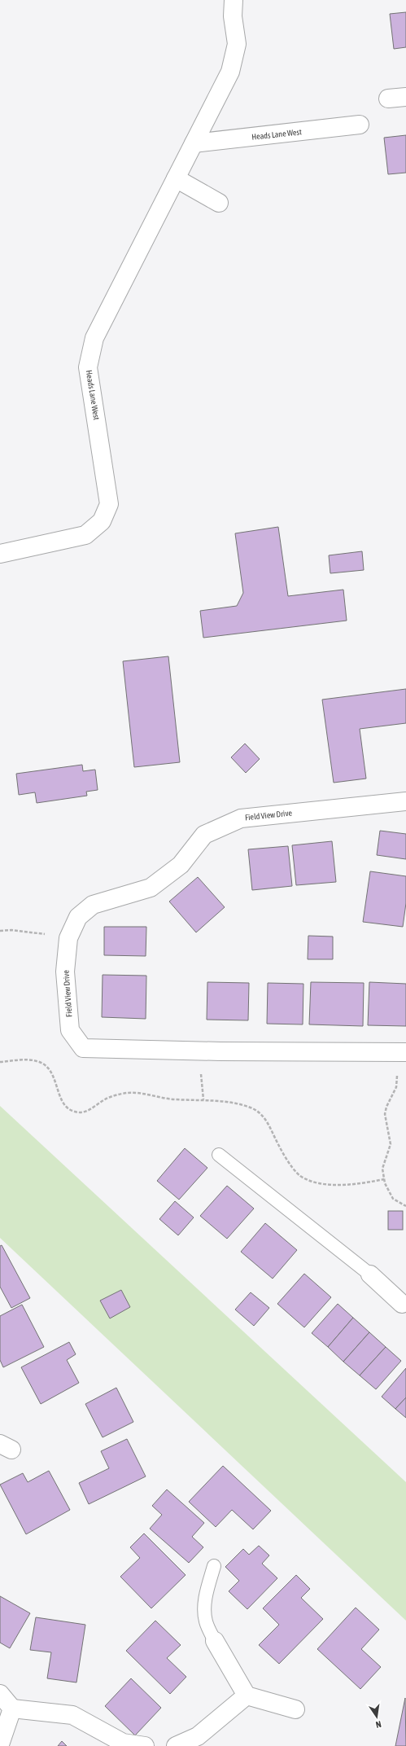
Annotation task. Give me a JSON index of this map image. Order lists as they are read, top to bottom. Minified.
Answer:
{"streets":{"street":["Heads Lane West","Field View Drive"]},"north":"bottom"}
